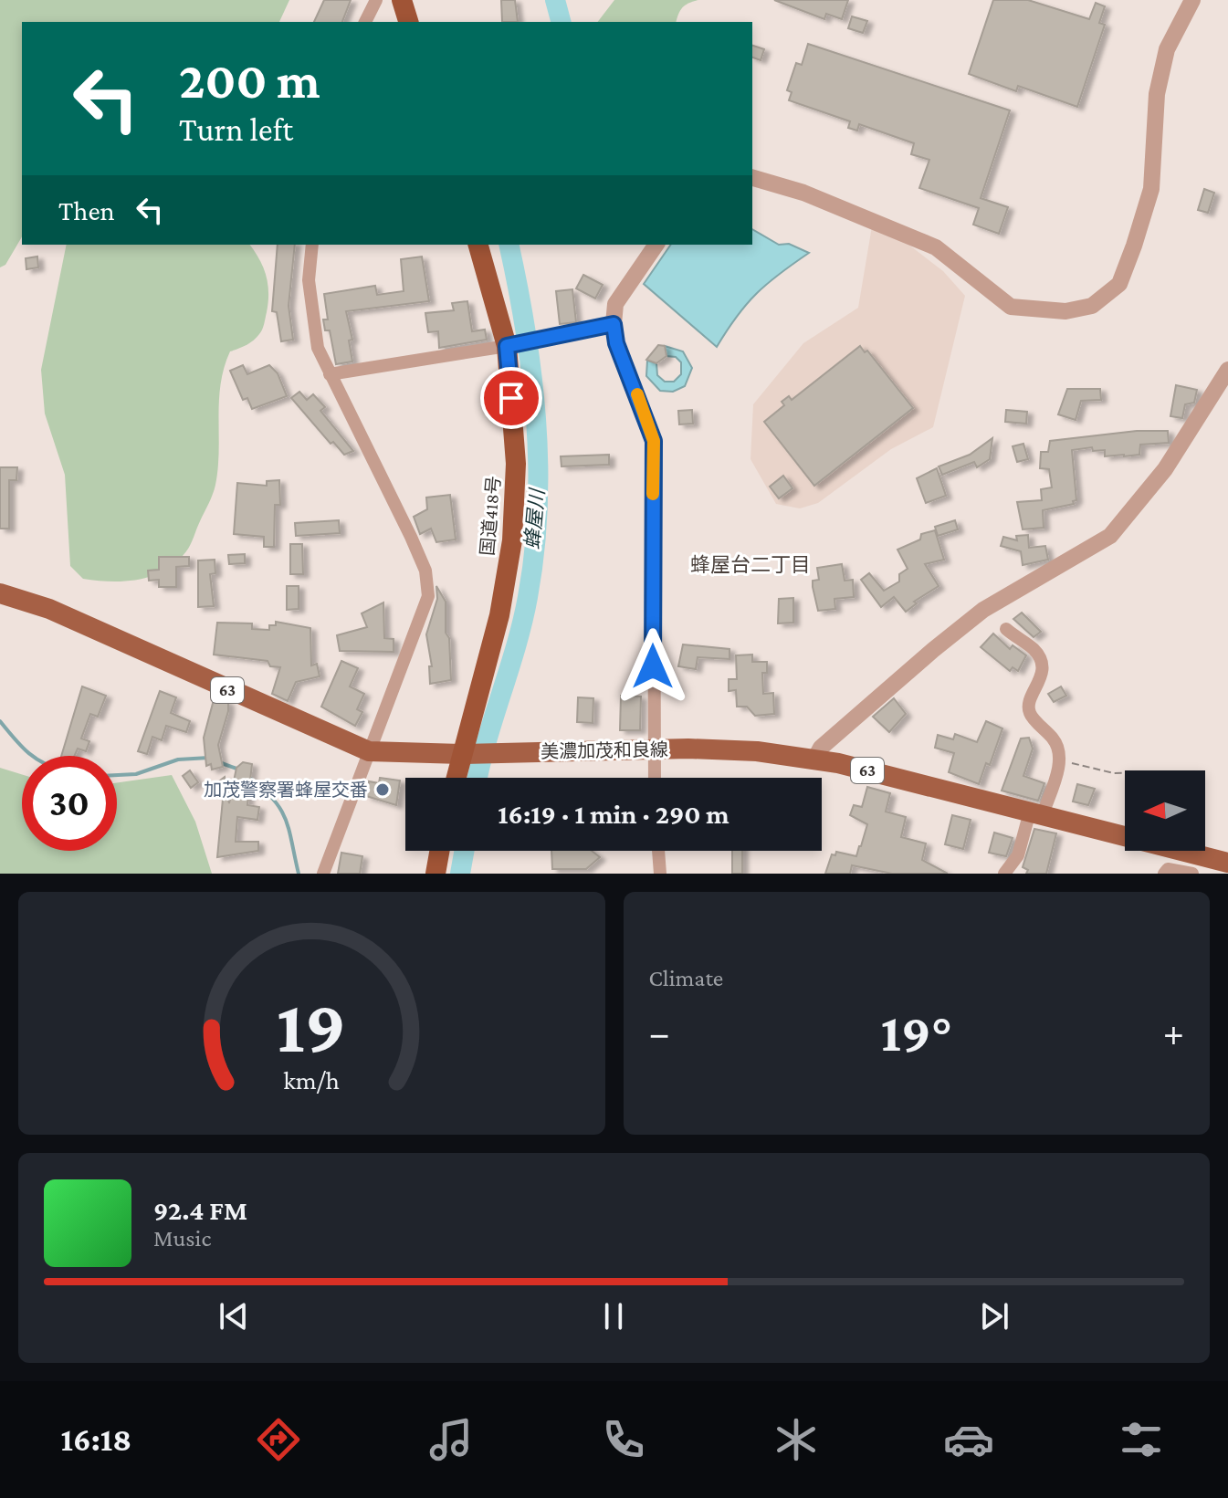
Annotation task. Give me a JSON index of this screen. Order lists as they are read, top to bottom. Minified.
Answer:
{"streets":{"highway":["国道418号"],"main road":["63","美濃加茂和良線"]},"crossings":[["国道418号","美濃加茂和良線"]],"districts":["蜂屋台二丁目"],"water":["蜂屋川"],"places":["加茂警察署蜂屋交番"],"north":"left","page":{"turn":["200 m","Turn left"],"then":"Then","limit":"30","trip":"16:19 · 1 min · 290 m","tile":"Climate","heat":["−","19°","+"],"song":["92.4 FM","Music"],"tabs":"16:18","gauge":["19","km/h"]}}
